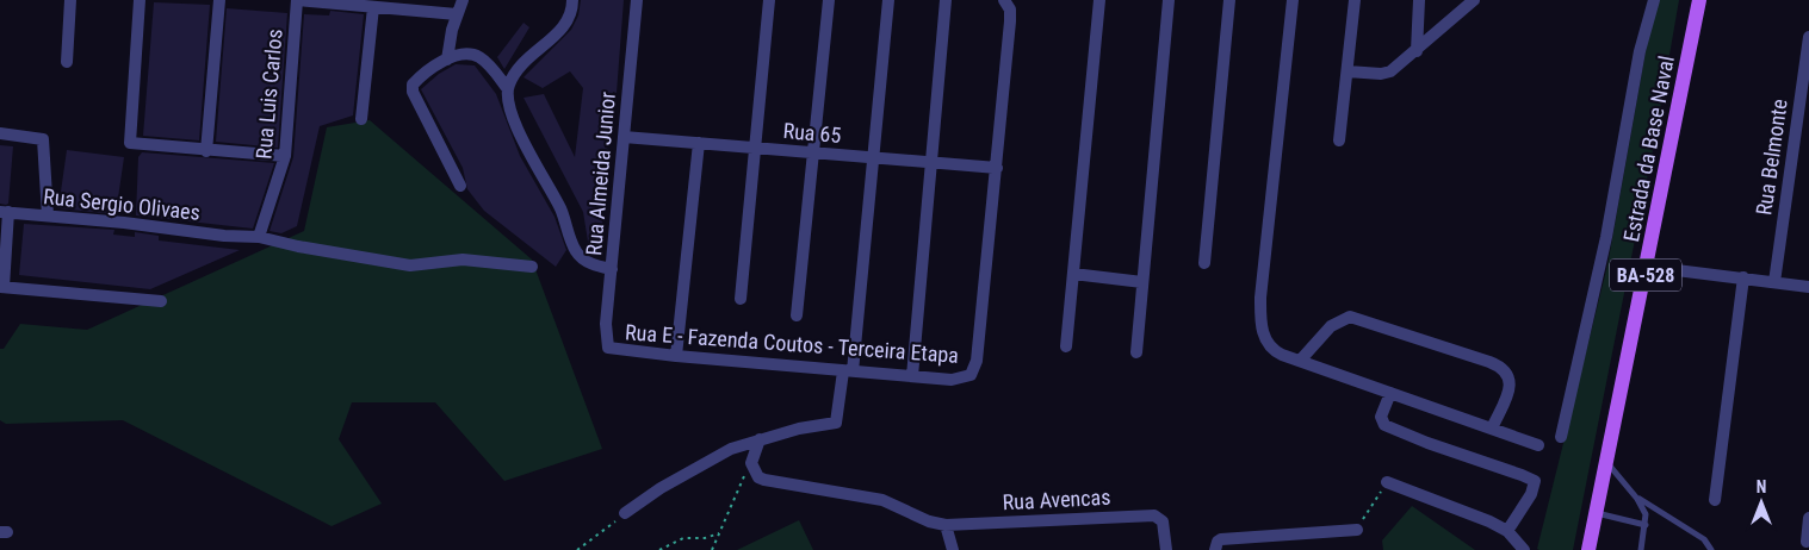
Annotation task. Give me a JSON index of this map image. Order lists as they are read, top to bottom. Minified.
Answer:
{"streets":{"main road":["Estrada da Base Naval","BA-528"],"street":["Rua Luis Carlos","Rua 65","Rua Belmonte","Rua Almeida Junior","Rua Sergio Olivaes","Rua E - Fazenda Coutos - Terceira Etapa","Rua Avencas"]},"crossings":[["Rua Luis Carlos","Rua Sergio Olivaes"],["Rua 65","Rua Almeida Junior"],["Rua 65","Rua E - Fazenda Coutos - Terceira Etapa"],["Rua Almeida Junior","Rua E - Fazenda Coutos - Terceira Etapa"]],"north":"top"}
